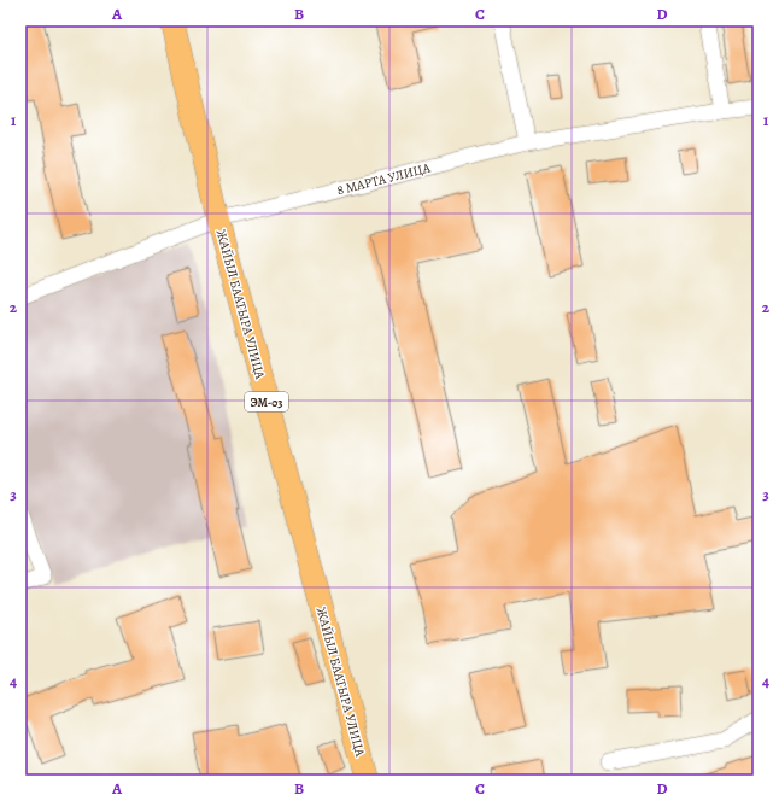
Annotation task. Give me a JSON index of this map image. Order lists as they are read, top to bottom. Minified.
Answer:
{"streets":{"highway":["ЖАЙЫЛ БААТЫРА УЛИЦА","ЭМ-03"],"street":["8 МАРТА УЛИЦА"]},"crossings":[["8 МАРТА УЛИЦА","ЖАЙЫЛ БААТЫРА УЛИЦА"]],"grid":{"columns":["A","B","C","D"],"rows":["1","2","3","4"]}}
